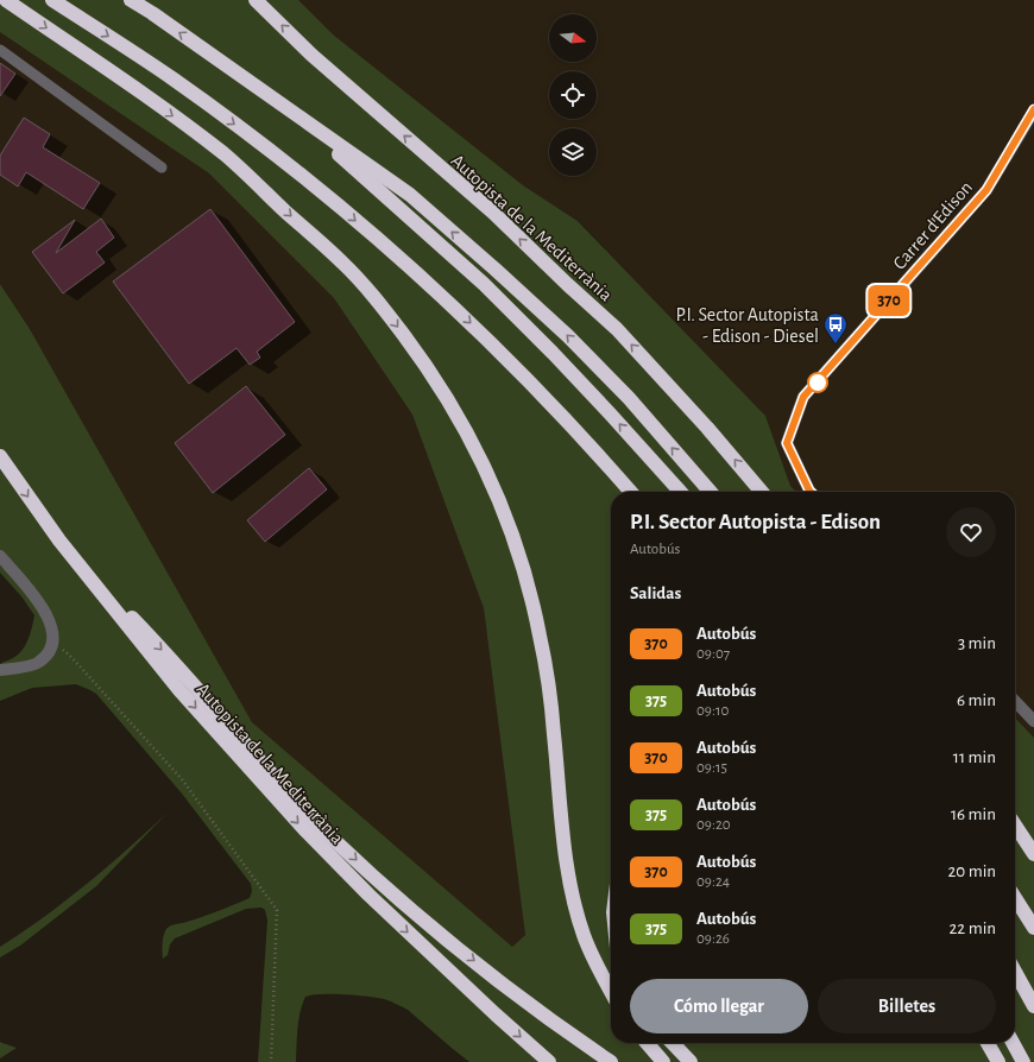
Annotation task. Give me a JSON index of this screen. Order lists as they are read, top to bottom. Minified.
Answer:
{"streets":{"highway":["Autopista de la Mediterrània"],"street":["Carrer d'Edison"]},"places":{"bus stop":["P.I. Sector Autopista - Edison - Diesel"]},"lines":["bus line 370"],"north":"right","page":{"on_map":"370","heading":[["P.I. Sector Autopista - Edison","Autobús"],"Salidas"],"list":[{"mark":"370","name":"Autobús","note":"09:07","value":"3 min"},{"mark":"375","name":"Autobús","note":"09:10","value":"6 min"},{"mark":"370","name":"Autobús","note":"09:15","value":"11 min"},{"mark":"375","name":"Autobús","note":"09:20","value":"16 min"},{"mark":"370","name":"Autobús","note":"09:24","value":"20 min"},{"mark":"375","name":"Autobús","note":"09:26","value":"22 min"}],"buttons":["Cómo llegar","Billetes"]}}
